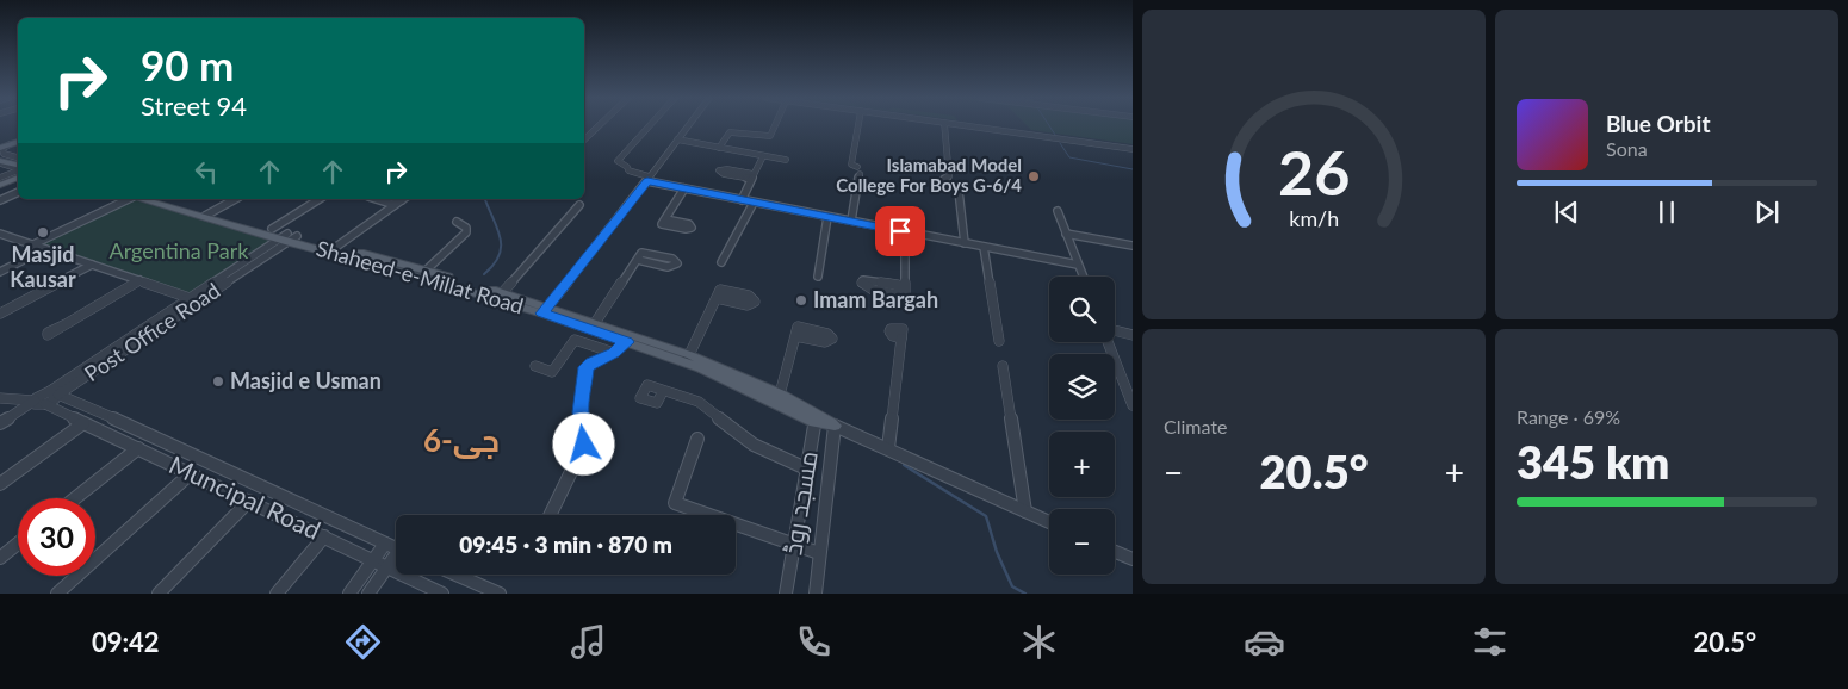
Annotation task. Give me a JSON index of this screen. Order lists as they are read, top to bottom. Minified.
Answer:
{"streets":{"main road":["Shaheed-e-Millat Road"],"street":["Post Office Road","Muncipal Road","مسجد روڈ"]},"crossings":[["Shaheed-e-Millat Road","Post Office Road"],["Shaheed-e-Millat Road","مسجد روڈ"]],"districts":["جی-6"],"parks":["Argentina Park"],"places":["Islamabad Model College For Boys G-6/4","Masjid Kausar","Imam Bargah","Masjid e Usman"],"page":{"turn":["90 m","Street 94"],"song":["Blue Orbit","Sona"],"map_buttons":["+","−"],"tile":["Climate",["Range · 69%","345 km"]],"heat":["−","20.5°","+"],"limit":"30","trip":"09:45 · 3 min · 870 m","tabs":["09:42","20.5°"],"gauge":["26","km/h"]}}
